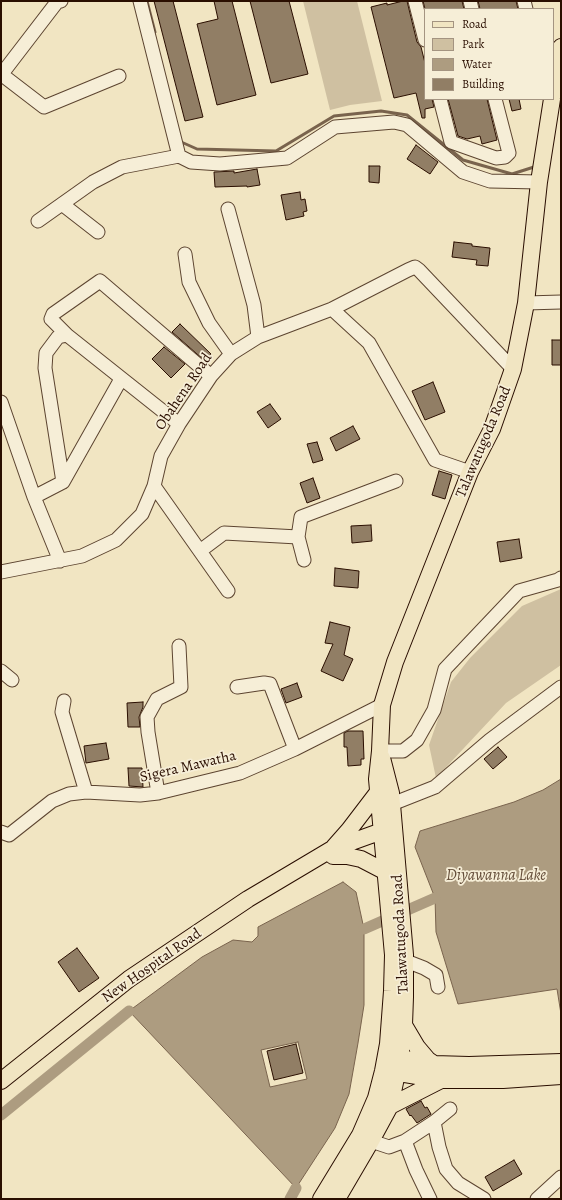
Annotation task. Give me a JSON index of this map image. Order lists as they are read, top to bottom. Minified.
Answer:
{"streets":{"main road":["Talawatugoda Road","New Hospital Road"],"street":["Obahena Road","Sigera Mawatha"]},"crossings":[["Obahena Road","Talawatugoda Road"],["Talawatugoda Road","Sigera Mawatha"],["Talawatugoda Road","New Hospital Road"]],"water":["Diyawanna Lake"],"legend":["Road","Park","Water","Building"]}
